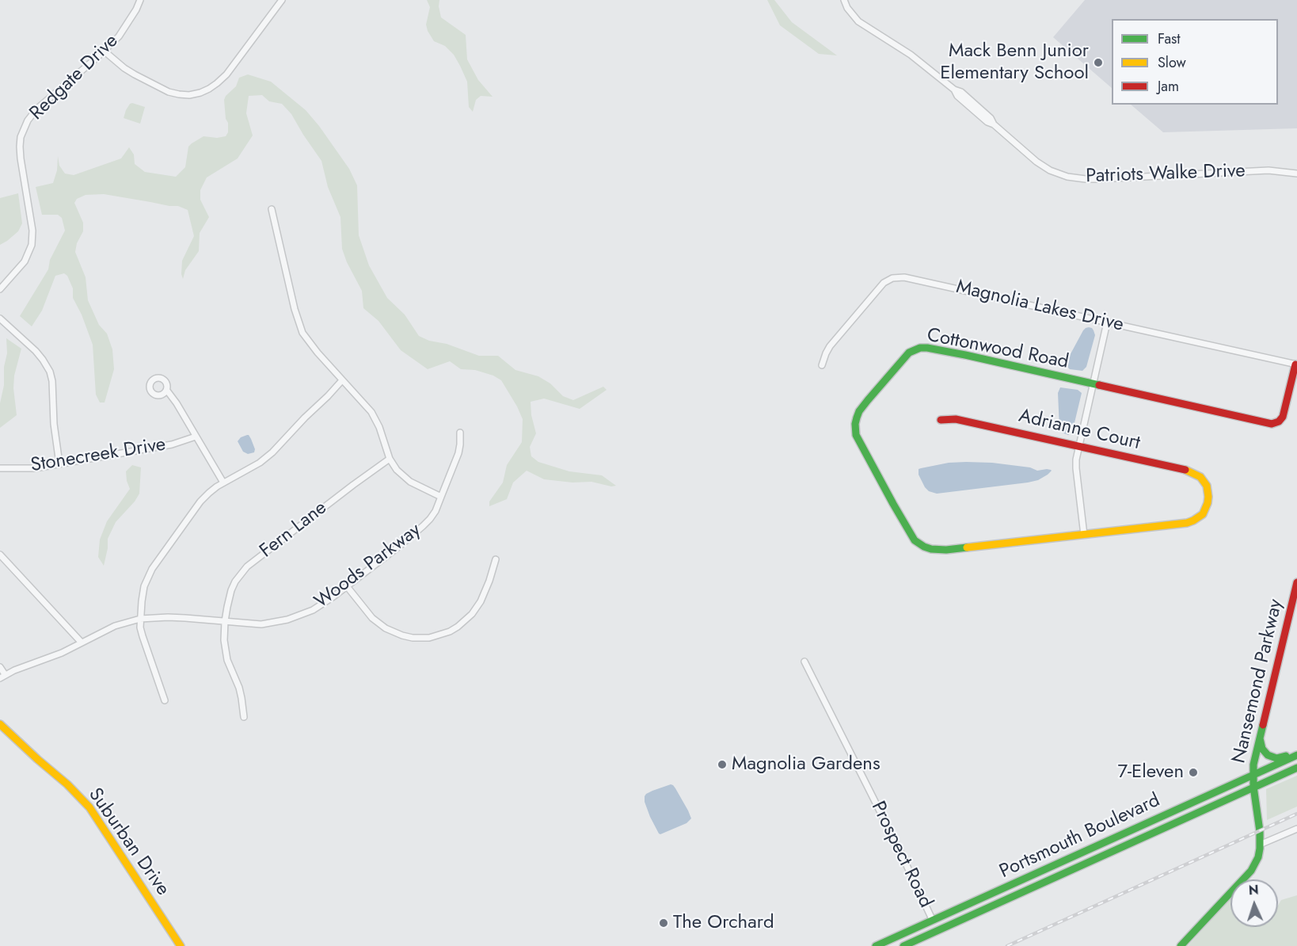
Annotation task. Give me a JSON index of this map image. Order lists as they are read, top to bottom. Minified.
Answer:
{"streets":{"main road":["Cottonwood Road","Adrianne Court","Nansemond Parkway","Portsmouth Boulevard","Suburban Drive"],"street":["Redgate Drive","Patriots Walke Drive","Magnolia Lakes Drive","Stonecreek Drive","Fern Lane","Woods Parkway","Prospect Road"]},"crossings":[["Magnolia Lakes Drive","Cottonwood Road"],["Cottonwood Road","Adrianne Court"],["Fern Lane","Woods Parkway"],["Nansemond Parkway","Portsmouth Boulevard"],["Portsmouth Boulevard","Prospect Road"]],"places":["Mack Benn Junior Elementary School","Magnolia Gardens","7-Eleven","The Orchard"],"legend":["Fast","Slow","Jam"],"north":"top"}
